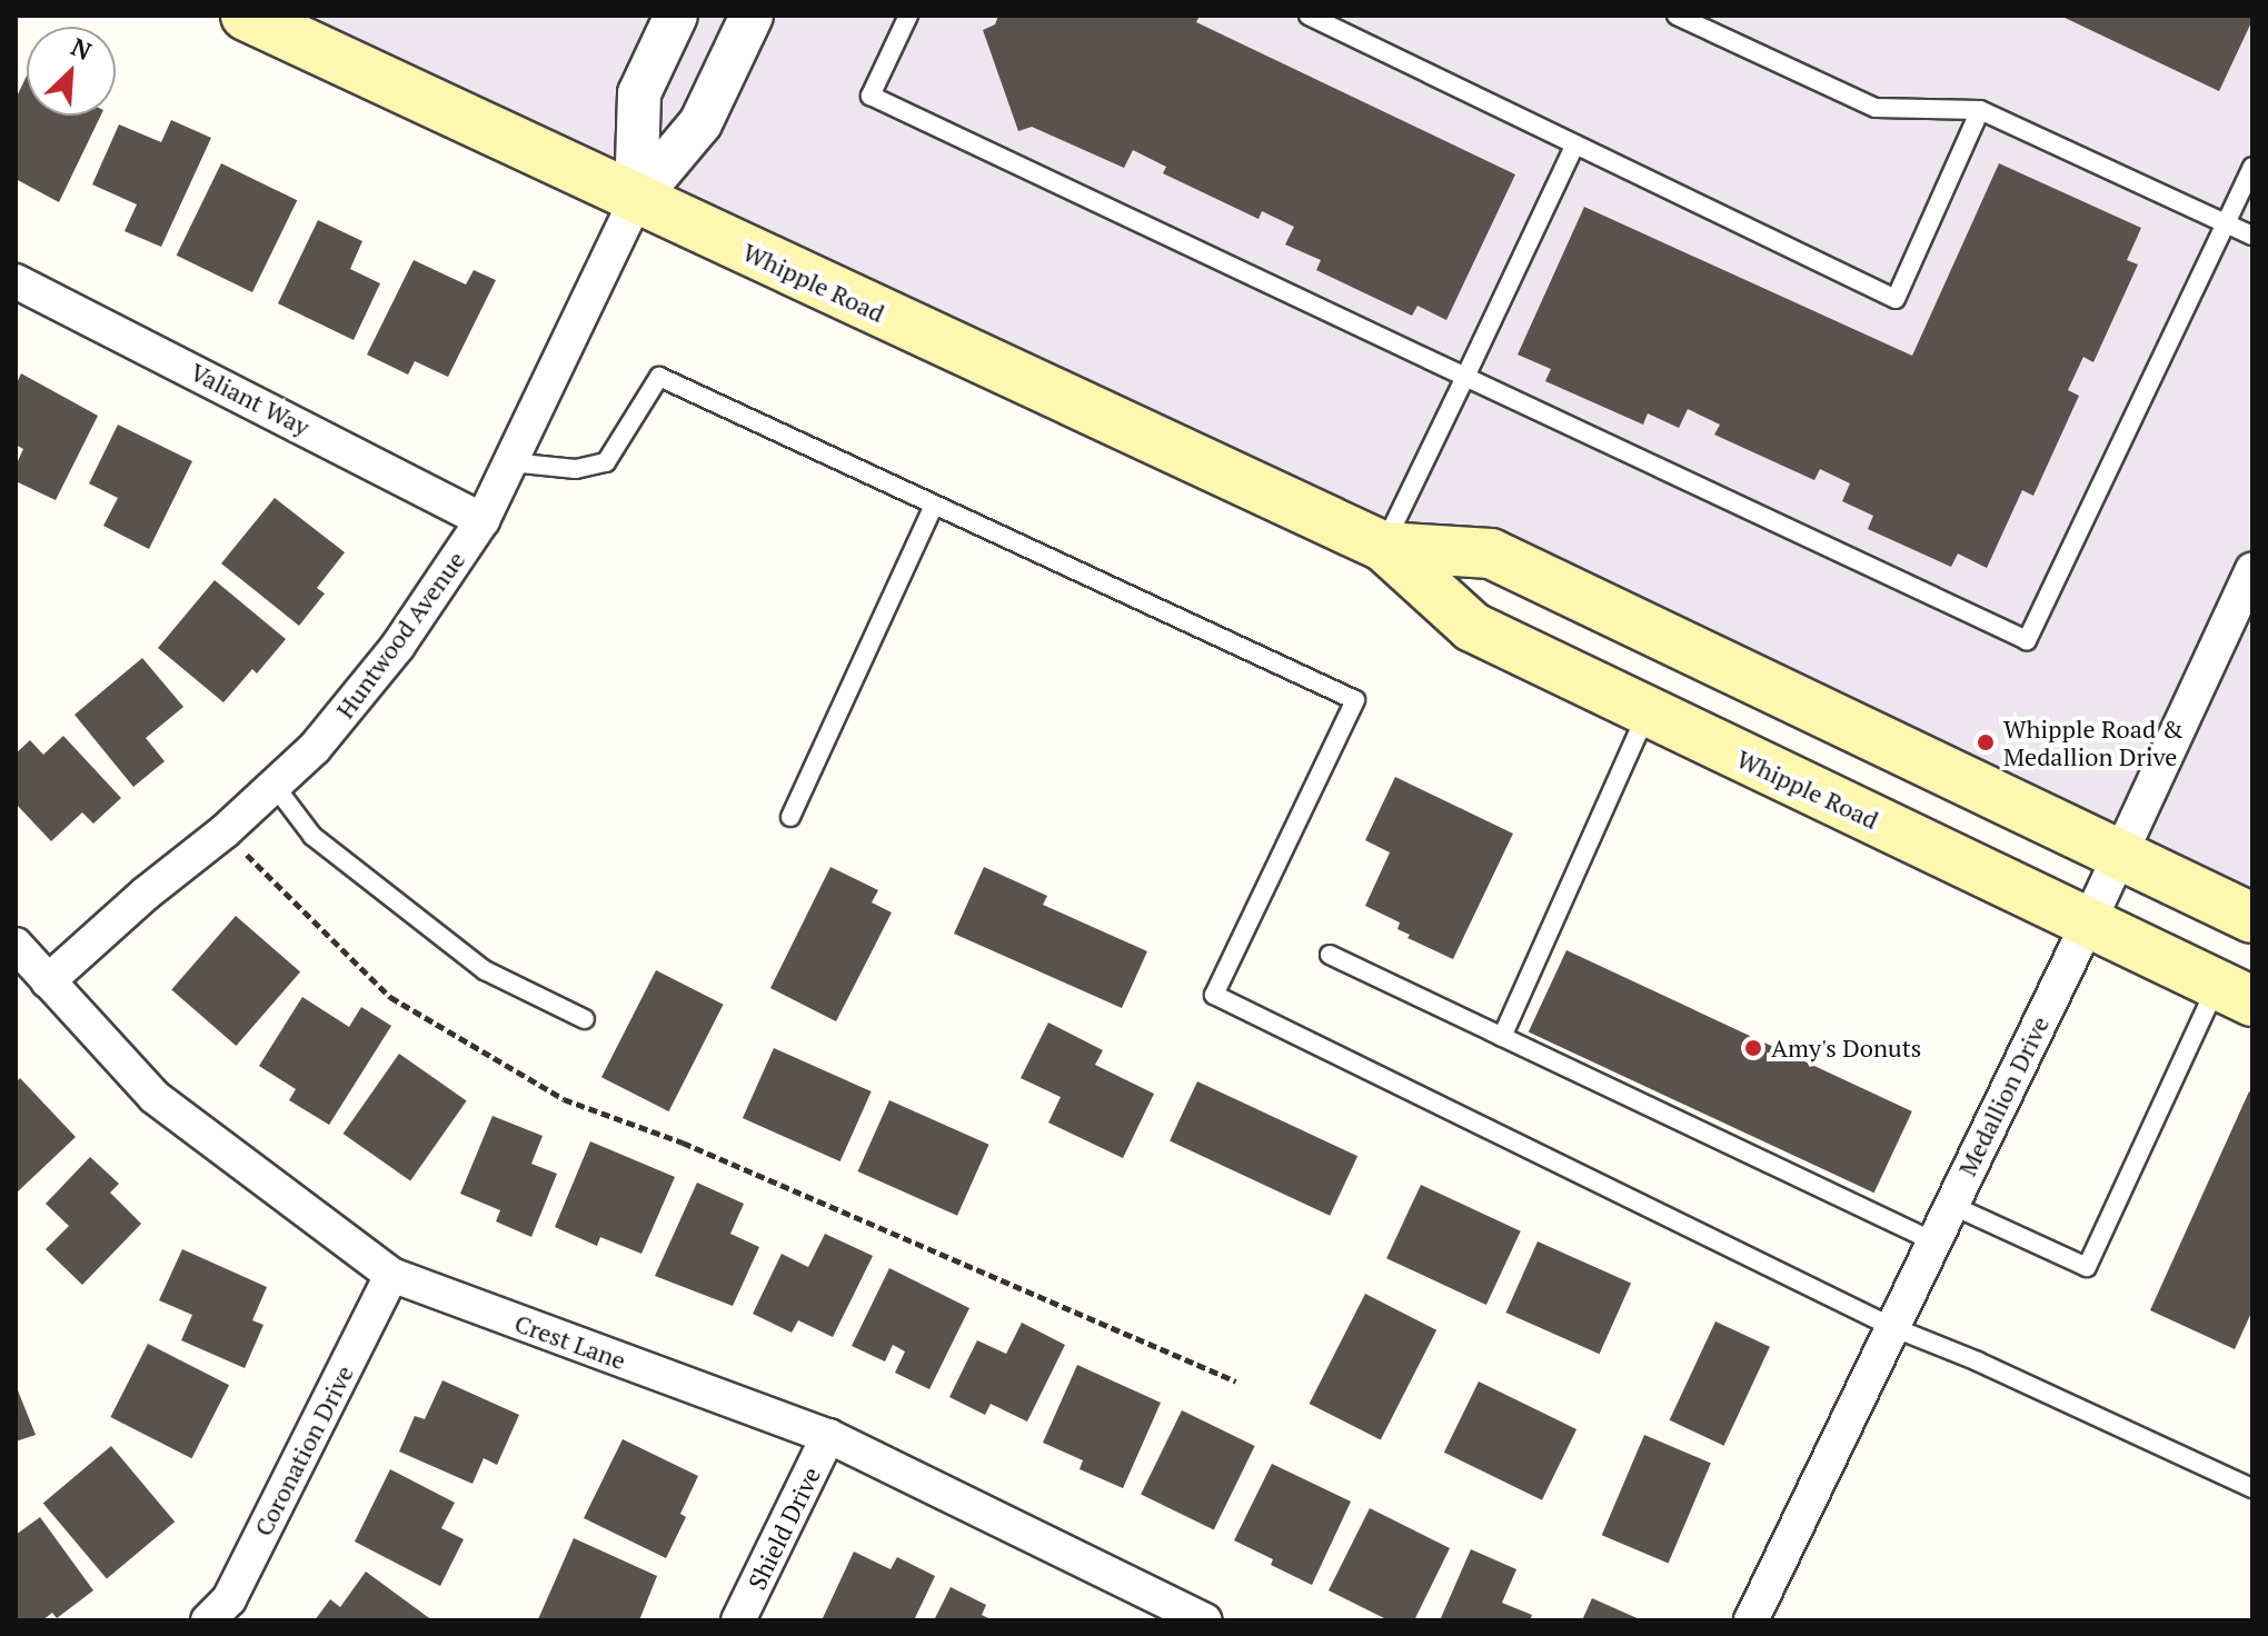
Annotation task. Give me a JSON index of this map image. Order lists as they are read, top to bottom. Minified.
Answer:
{"streets":{"main road":["Whipple Road"],"street":["Valiant Way","Huntwood Avenue","Medallion Drive","Crest Lane","Coronation Drive","Shield Drive"]},"crossings":[["Whipple Road","Huntwood Avenue"],["Whipple Road","Medallion Drive"],["Valiant Way","Huntwood Avenue"],["Huntwood Avenue","Crest Lane"],["Crest Lane","Coronation Drive"],["Crest Lane","Shield Drive"]],"places":["Whipple Road & Medallion Drive","Amy's Donuts"],"north":"top right"}
